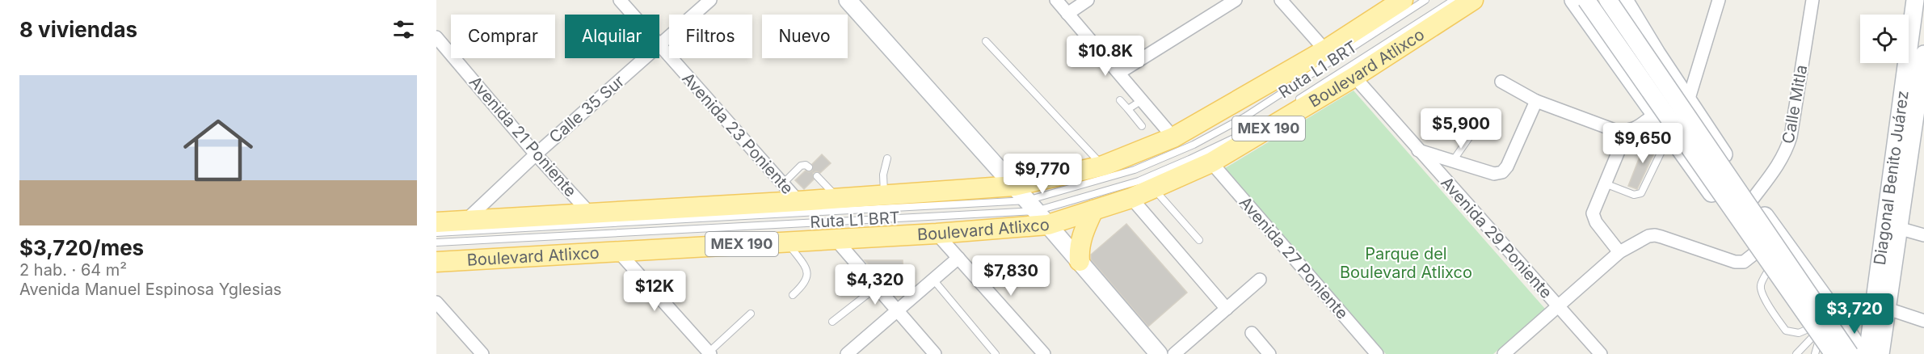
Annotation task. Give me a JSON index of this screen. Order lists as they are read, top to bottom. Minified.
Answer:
{"streets":{"main road":["Boulevard Atlixco","MEX 190","Diagonal Benito Juárez"],"street":["Calle Mitla","Calle 35 Sur","Avenida 23 Poniente","Avenida 21 Poniente","Avenida 29 Poniente","Avenida 27 Poniente"],"lane":["Ruta L1 BRT"]},"crossings":[["Boulevard Atlixco","Ruta L1 BRT"],["Boulevard Atlixco","Avenida 29 Poniente"],["Boulevard Atlixco","Avenida 27 Poniente"],["Calle 35 Sur","MEX 190"],["Calle 35 Sur","Avenida 23 Poniente"],["Calle 35 Sur","Avenida 21 Poniente"],["MEX 190","Avenida 23 Poniente"],["MEX 190","Avenida 21 Poniente"]],"parks":["Parque del Boulevard Atlixco"],"page":{"heading":"8 viviendas","chip":["Comprar","Alquilar","Filtros","Nuevo"],"price":["$10.8K","$5,900","$9,650","$9,770","$7,830","$4,320","$12K","$3,720"],"list":[{"name":"$3,720/mes","note":"2 hab. · 64 m² · Avenida Manuel Espinosa Yglesias"}]}}
